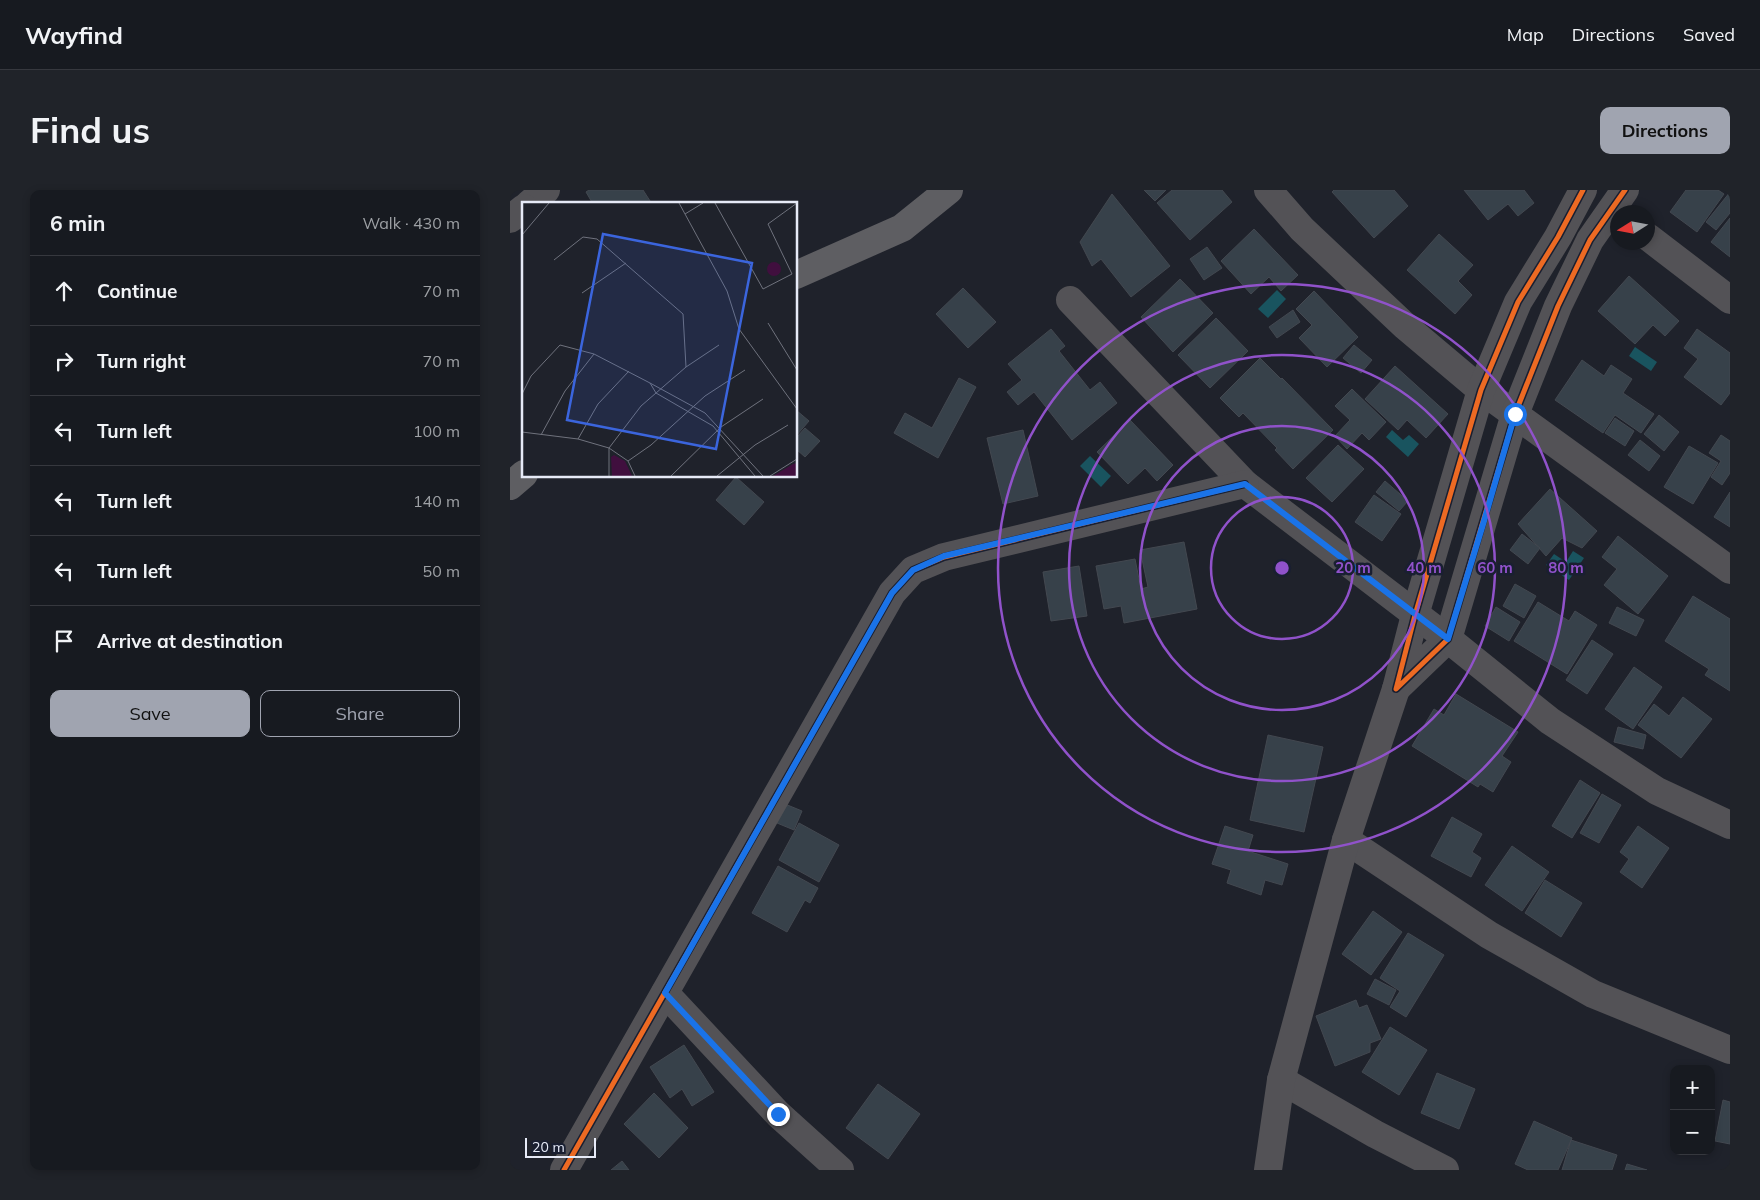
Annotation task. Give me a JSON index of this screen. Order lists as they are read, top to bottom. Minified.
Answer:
{"scale_bar":"20 m","north":"left","page":{"header":"Wayfind","nav":["Map","Directions","Saved"],"buttons":["Directions",["Save","Share"]],"title":"Find us","heading":["6 min","Walk · 430 m"],"list":[["Continue","70 m"],["Turn right","70 m"],["Turn left","100 m"],["Turn left","140 m"],["Turn left","50 m"],"Arrive at destination"],"map_buttons":["+","−"],"scale":"20 m"},"rings":["20 m","40 m","60 m","80 m"]}
